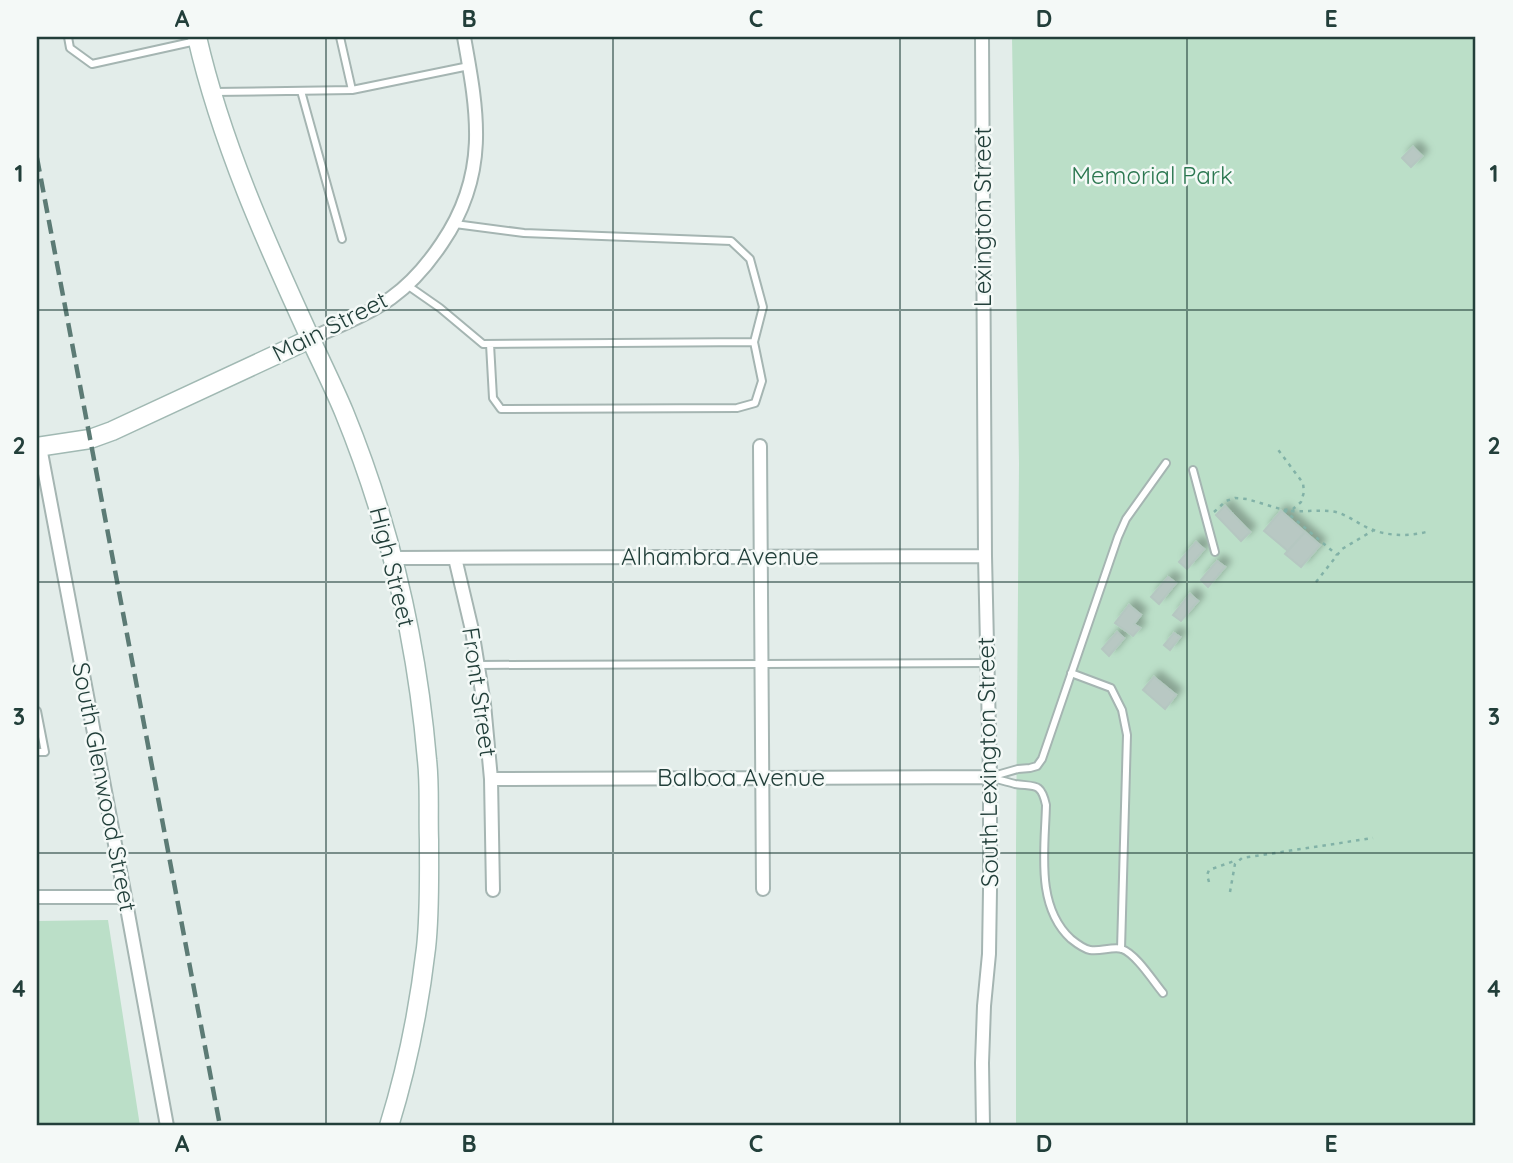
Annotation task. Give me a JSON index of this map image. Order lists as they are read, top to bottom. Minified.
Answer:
{"streets":{"main road":["Main Street","High Street"],"street":["Lexington Street","Alhambra Avenue","Front Street","South Lexington Street","Balboa Avenue","South Glenwood Street"]},"crossings":[["Lexington Street","South Lexington Street"],["Main Street","High Street"],["Main Street","South Glenwood Street"],["Alhambra Avenue","Front Street"],["Alhambra Avenue","South Lexington Street"],["Front Street","Balboa Avenue"],["South Lexington Street","Balboa Avenue"]],"parks":["Memorial Park"],"grid":{"columns":["A","B","C","D","E"],"rows":["1","2","3","4"]}}
